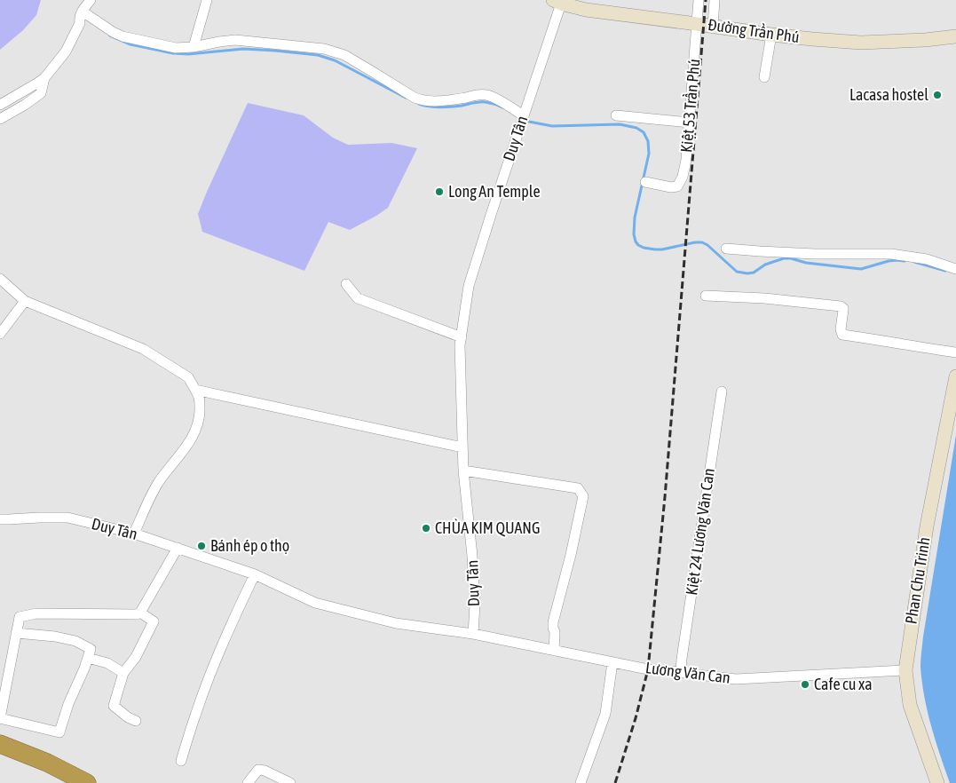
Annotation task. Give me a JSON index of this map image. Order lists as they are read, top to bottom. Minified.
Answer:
{"streets":{"street":["Đường Trần Phú","Kiệt 53 Trần Phú","Duy Tân","Kiệt 24 Lương Văn Can","Phan Chu Trinh","Lương Văn Can"]},"crossings":[["Đường Trần Phú","Kiệt 53 Trần Phú"],["Đường Trần Phú","Duy Tân"],["Duy Tân","Lương Văn Can"],["Kiệt 24 Lương Văn Can","Lương Văn Can"],["Phan Chu Trinh","Lương Văn Can"]],"places":["Lacasa hostel","Long An Temple","CHÙA KIM QUANG","Bánh ép o thọ","Cafe cu xa"]}
